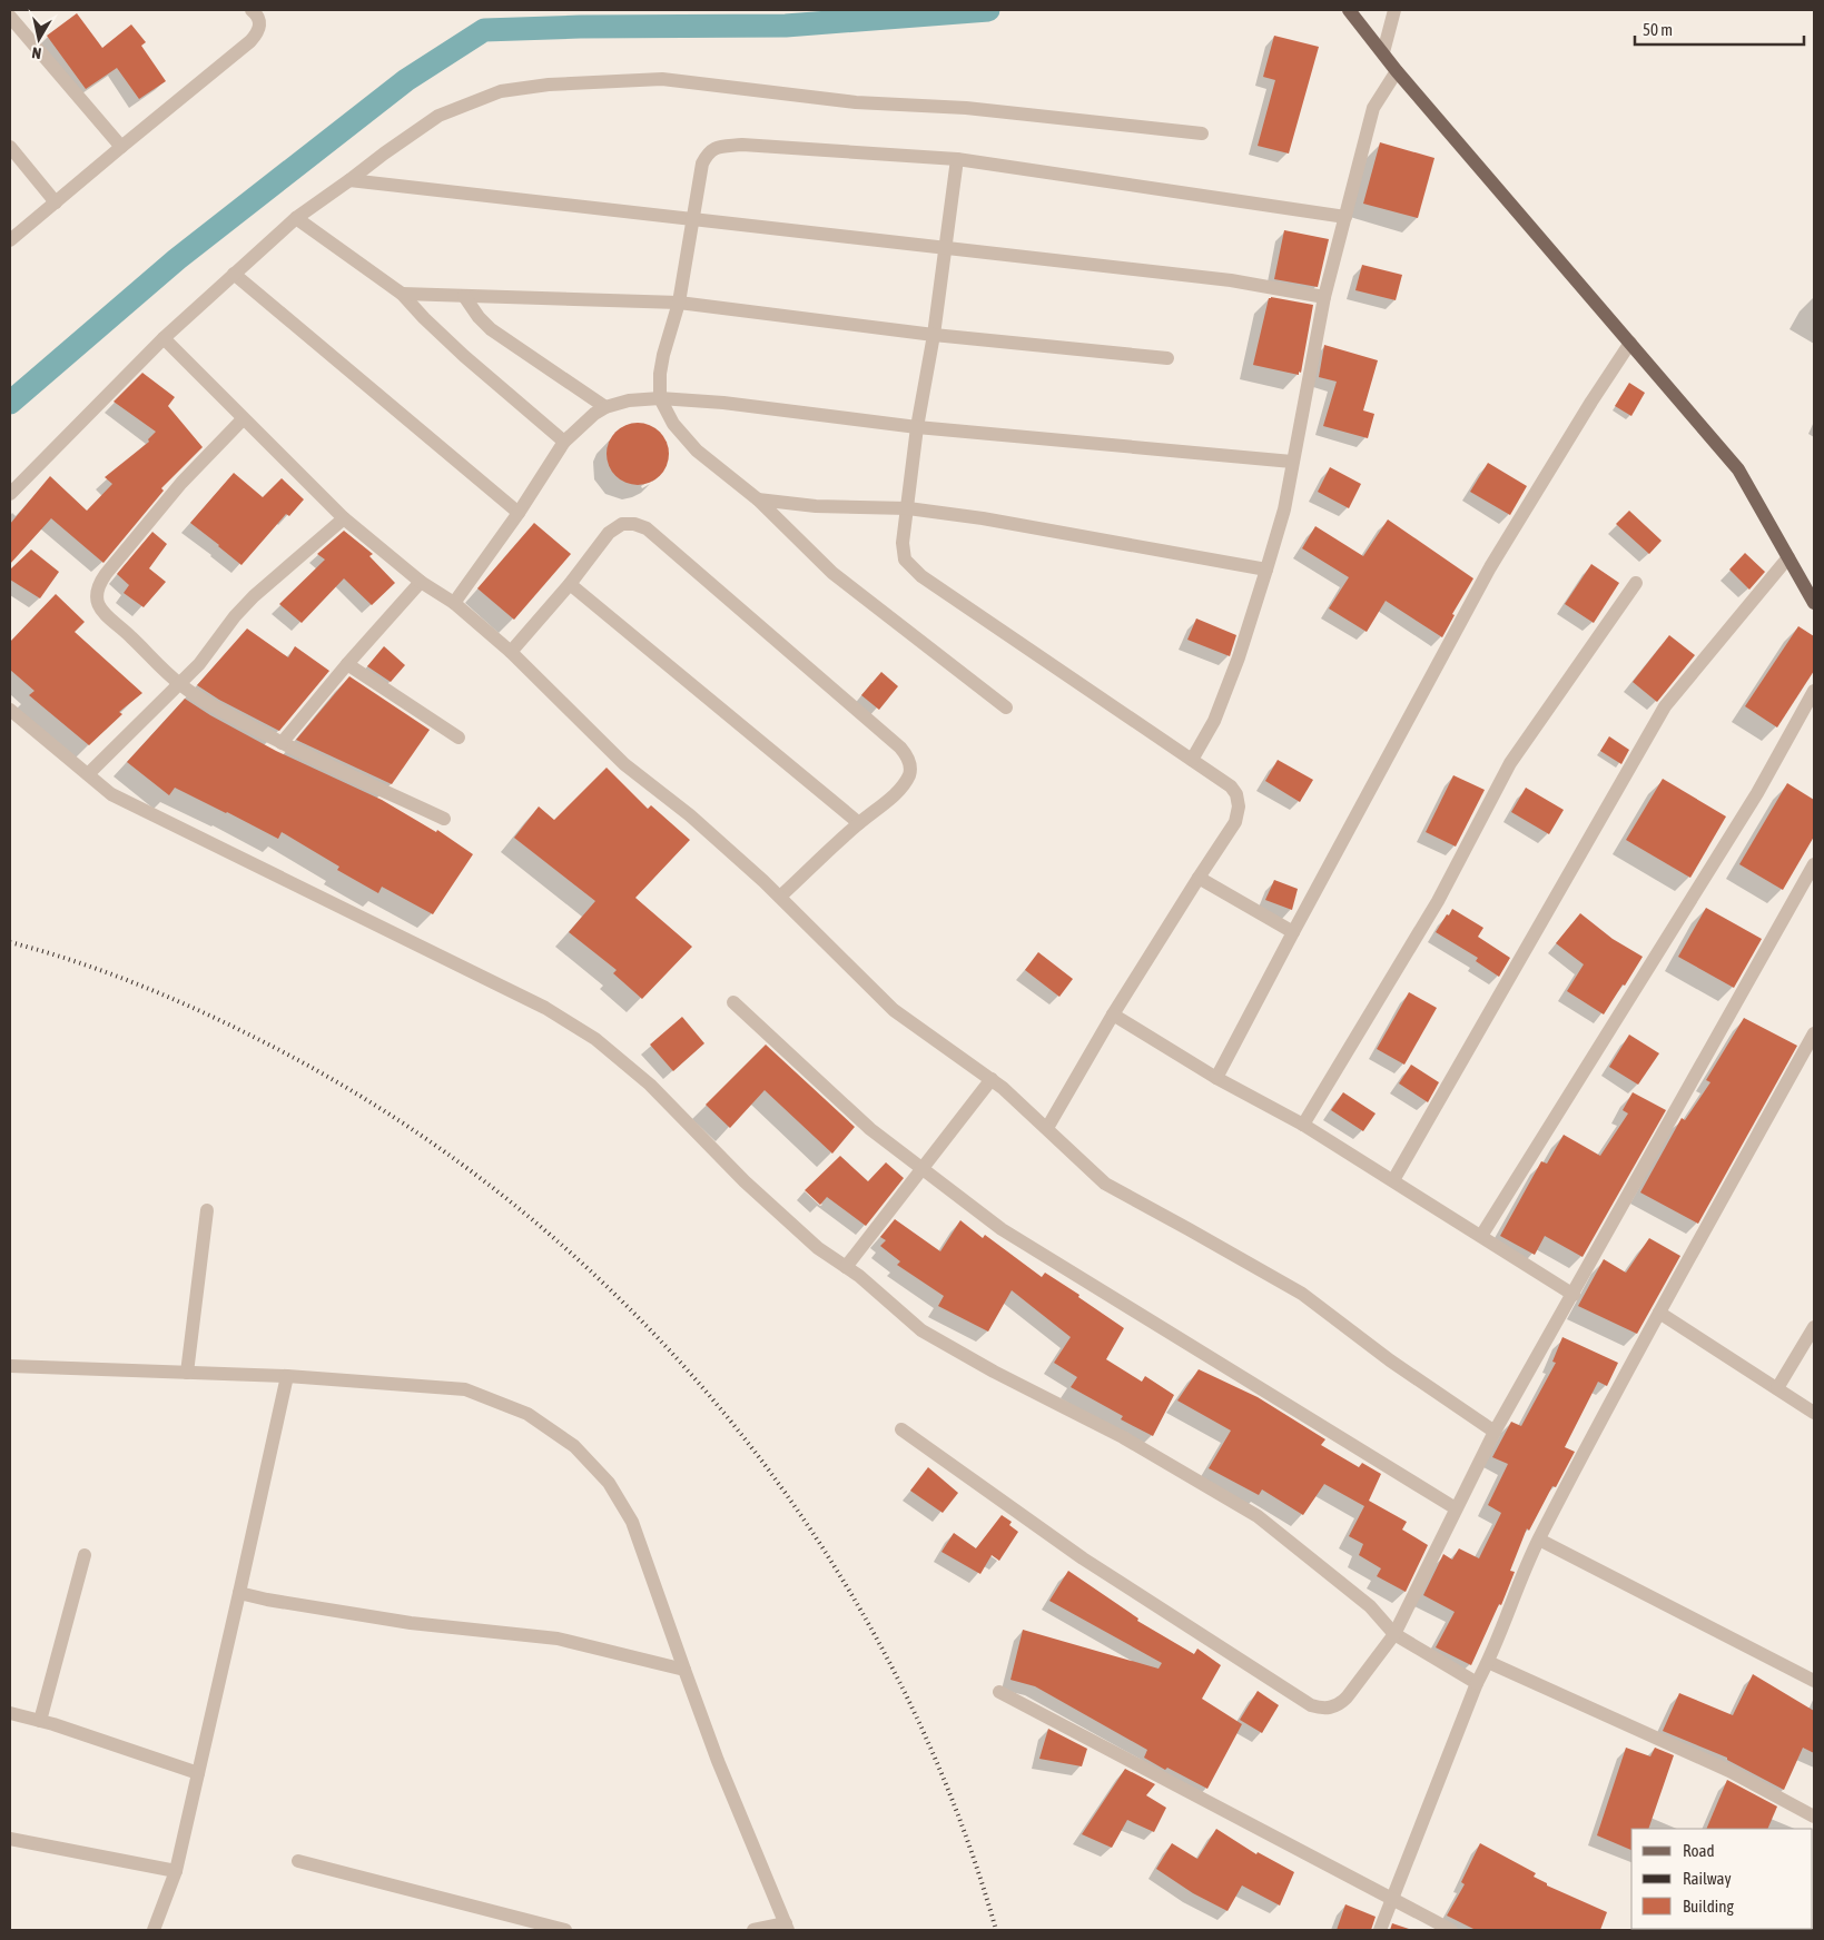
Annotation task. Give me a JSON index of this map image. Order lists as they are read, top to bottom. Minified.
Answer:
{"legend":["Road","Railway","Building"],"scale_bar":"50 m","north":"bottom"}
